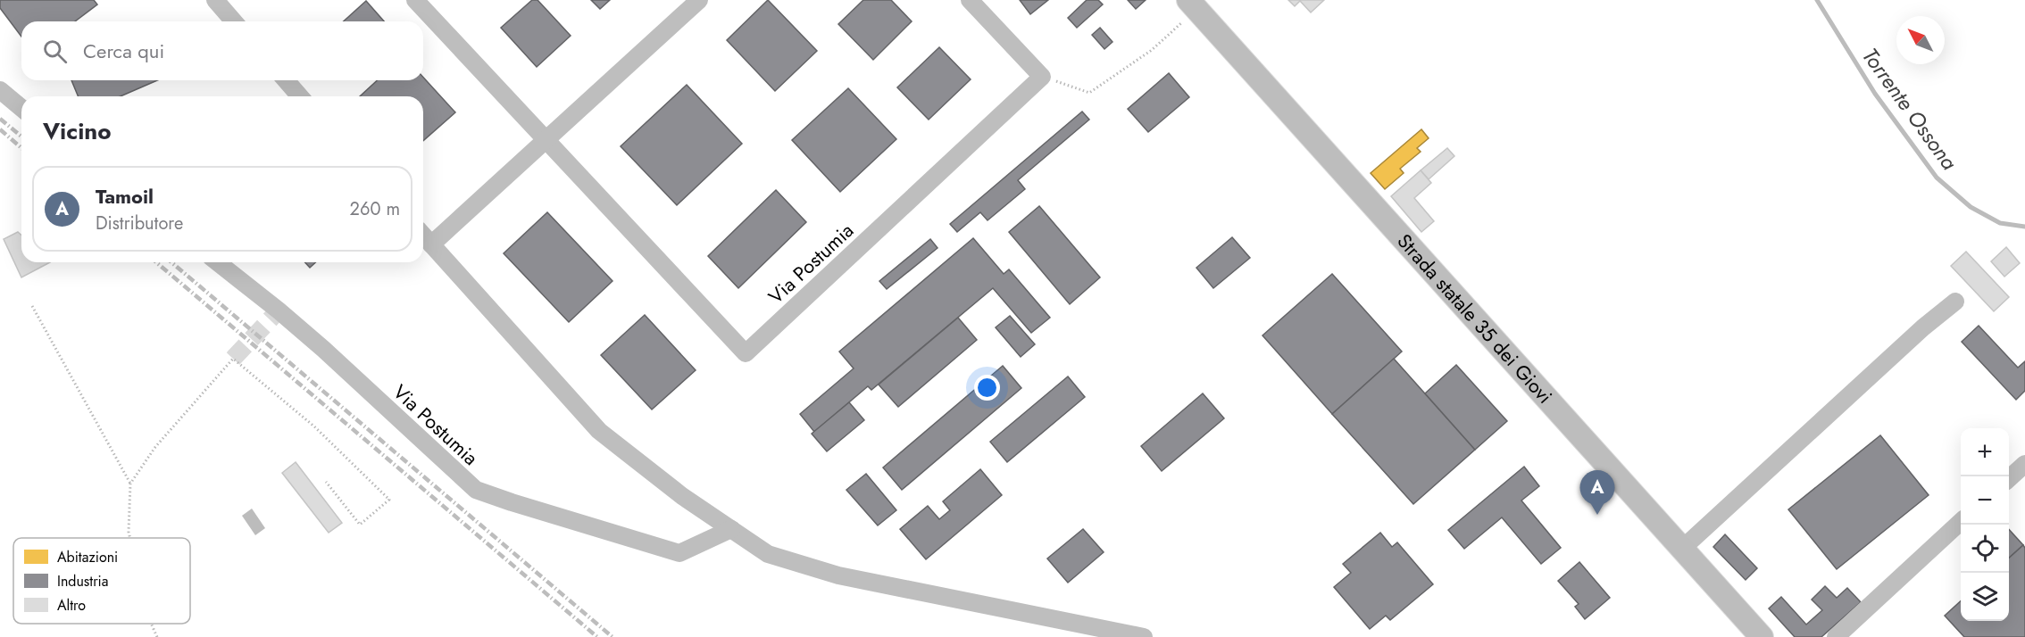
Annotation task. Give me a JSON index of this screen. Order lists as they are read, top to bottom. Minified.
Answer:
{"streets":{"main road":["Strada statale 35 dei Giovi"],"street":["Via Postumia"]},"water":["Torrente Ossona"],"legend":["Abitazioni","Industria","Altro"],"north":"top left","page":{"search":"Cerca qui","heading":"Vicino","list":[{"mark":"A","name":"Tamoil","note":"Distributore","value":"260 m"}],"map_buttons":["+","−"],"pins":"A"}}
